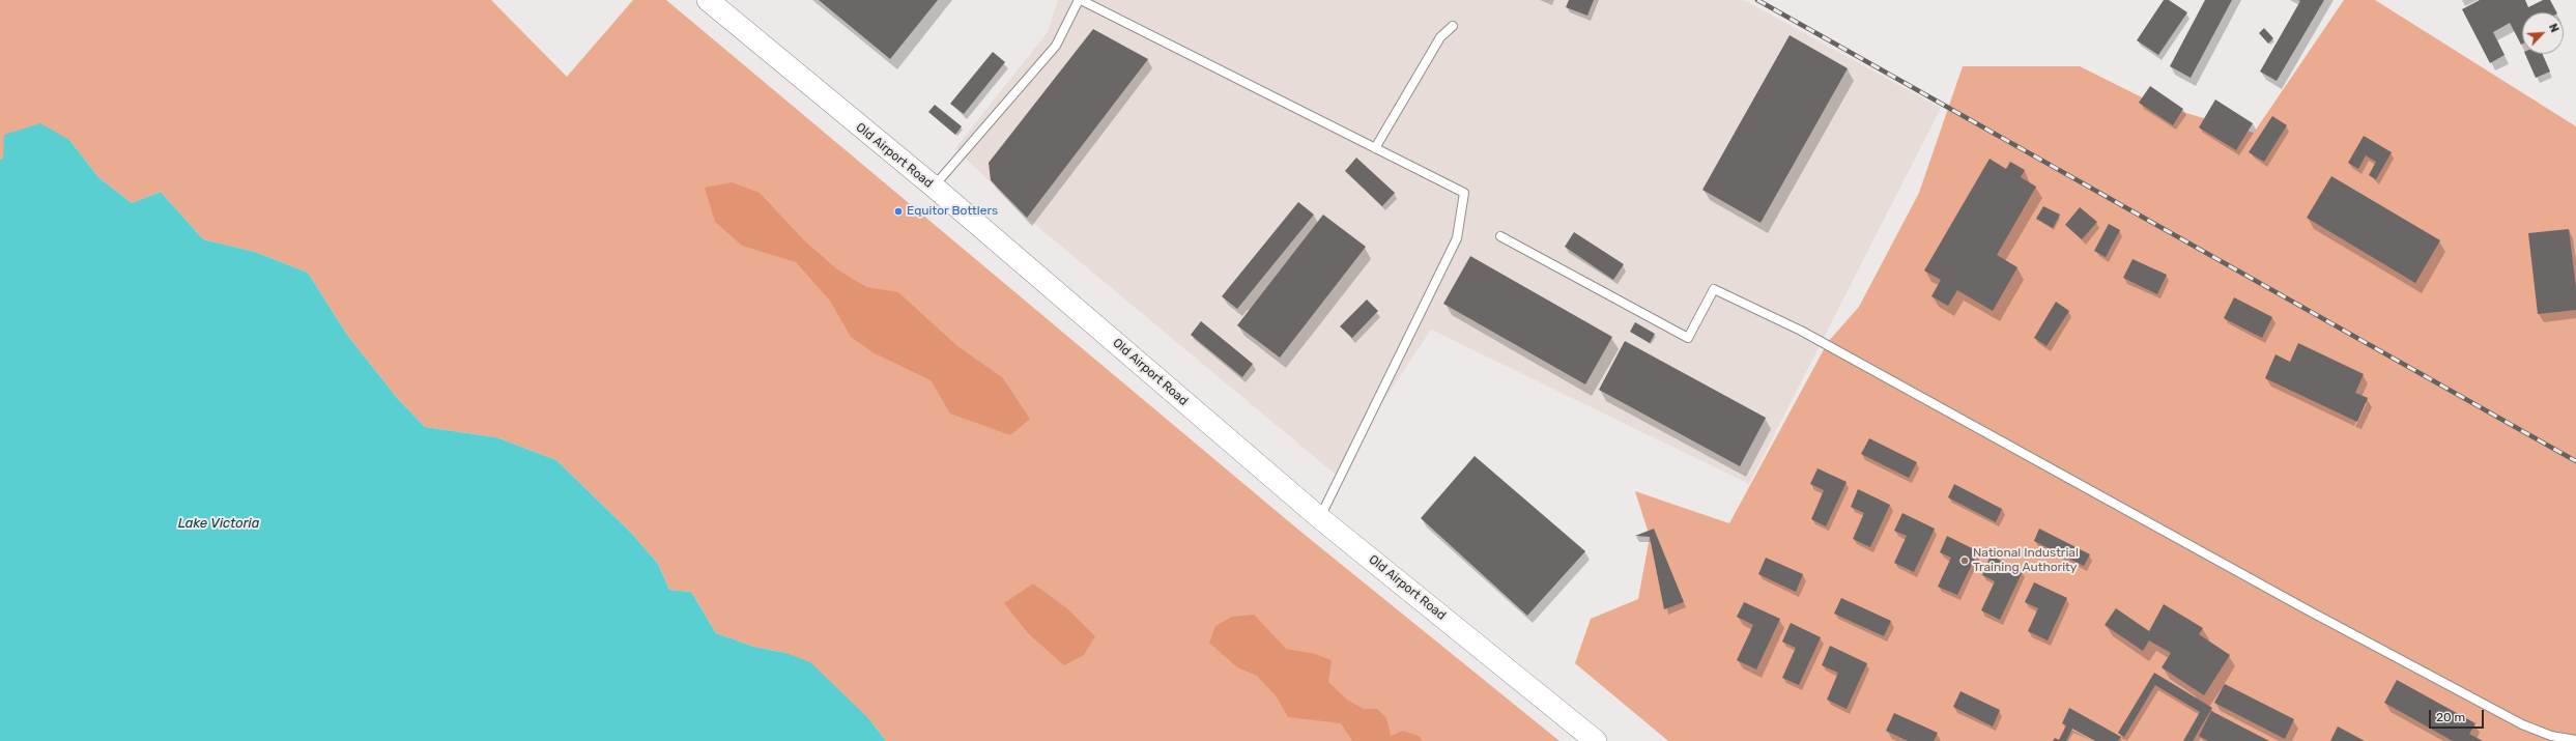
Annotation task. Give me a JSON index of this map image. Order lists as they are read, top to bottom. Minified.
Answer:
{"streets":{"main road":["Old Airport Road"]},"water":["Lake Victoria"],"places":["Equitor Bottlers","National Industrial Training Authority"],"scale_bar":"20 m","north":"top right"}
